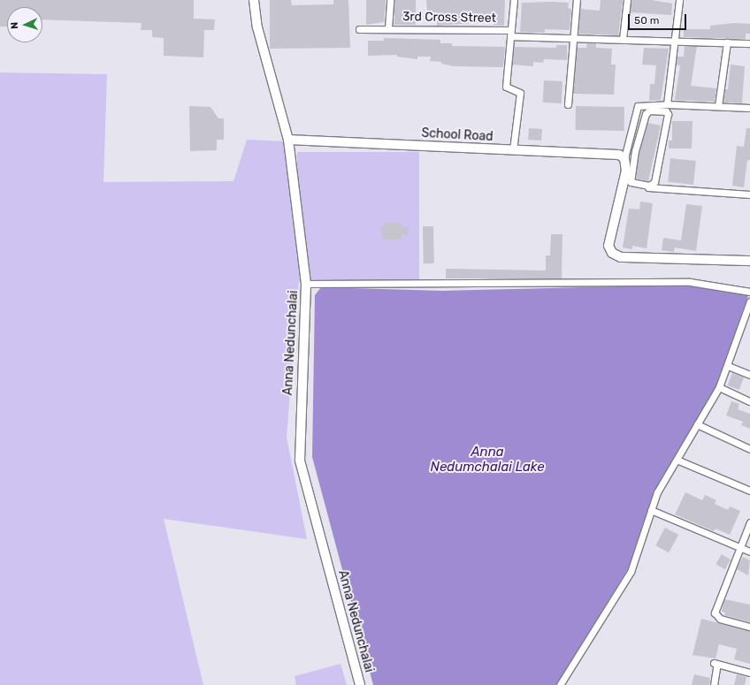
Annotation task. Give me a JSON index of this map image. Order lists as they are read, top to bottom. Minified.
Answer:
{"streets":{"street":["3rd Cross Street","School Road","Anna Nedunchalai"]},"crossings":[["School Road","Anna Nedunchalai"]],"water":["Anna Nedumchalai Lake"],"scale_bar":"50 m","north":"left"}
